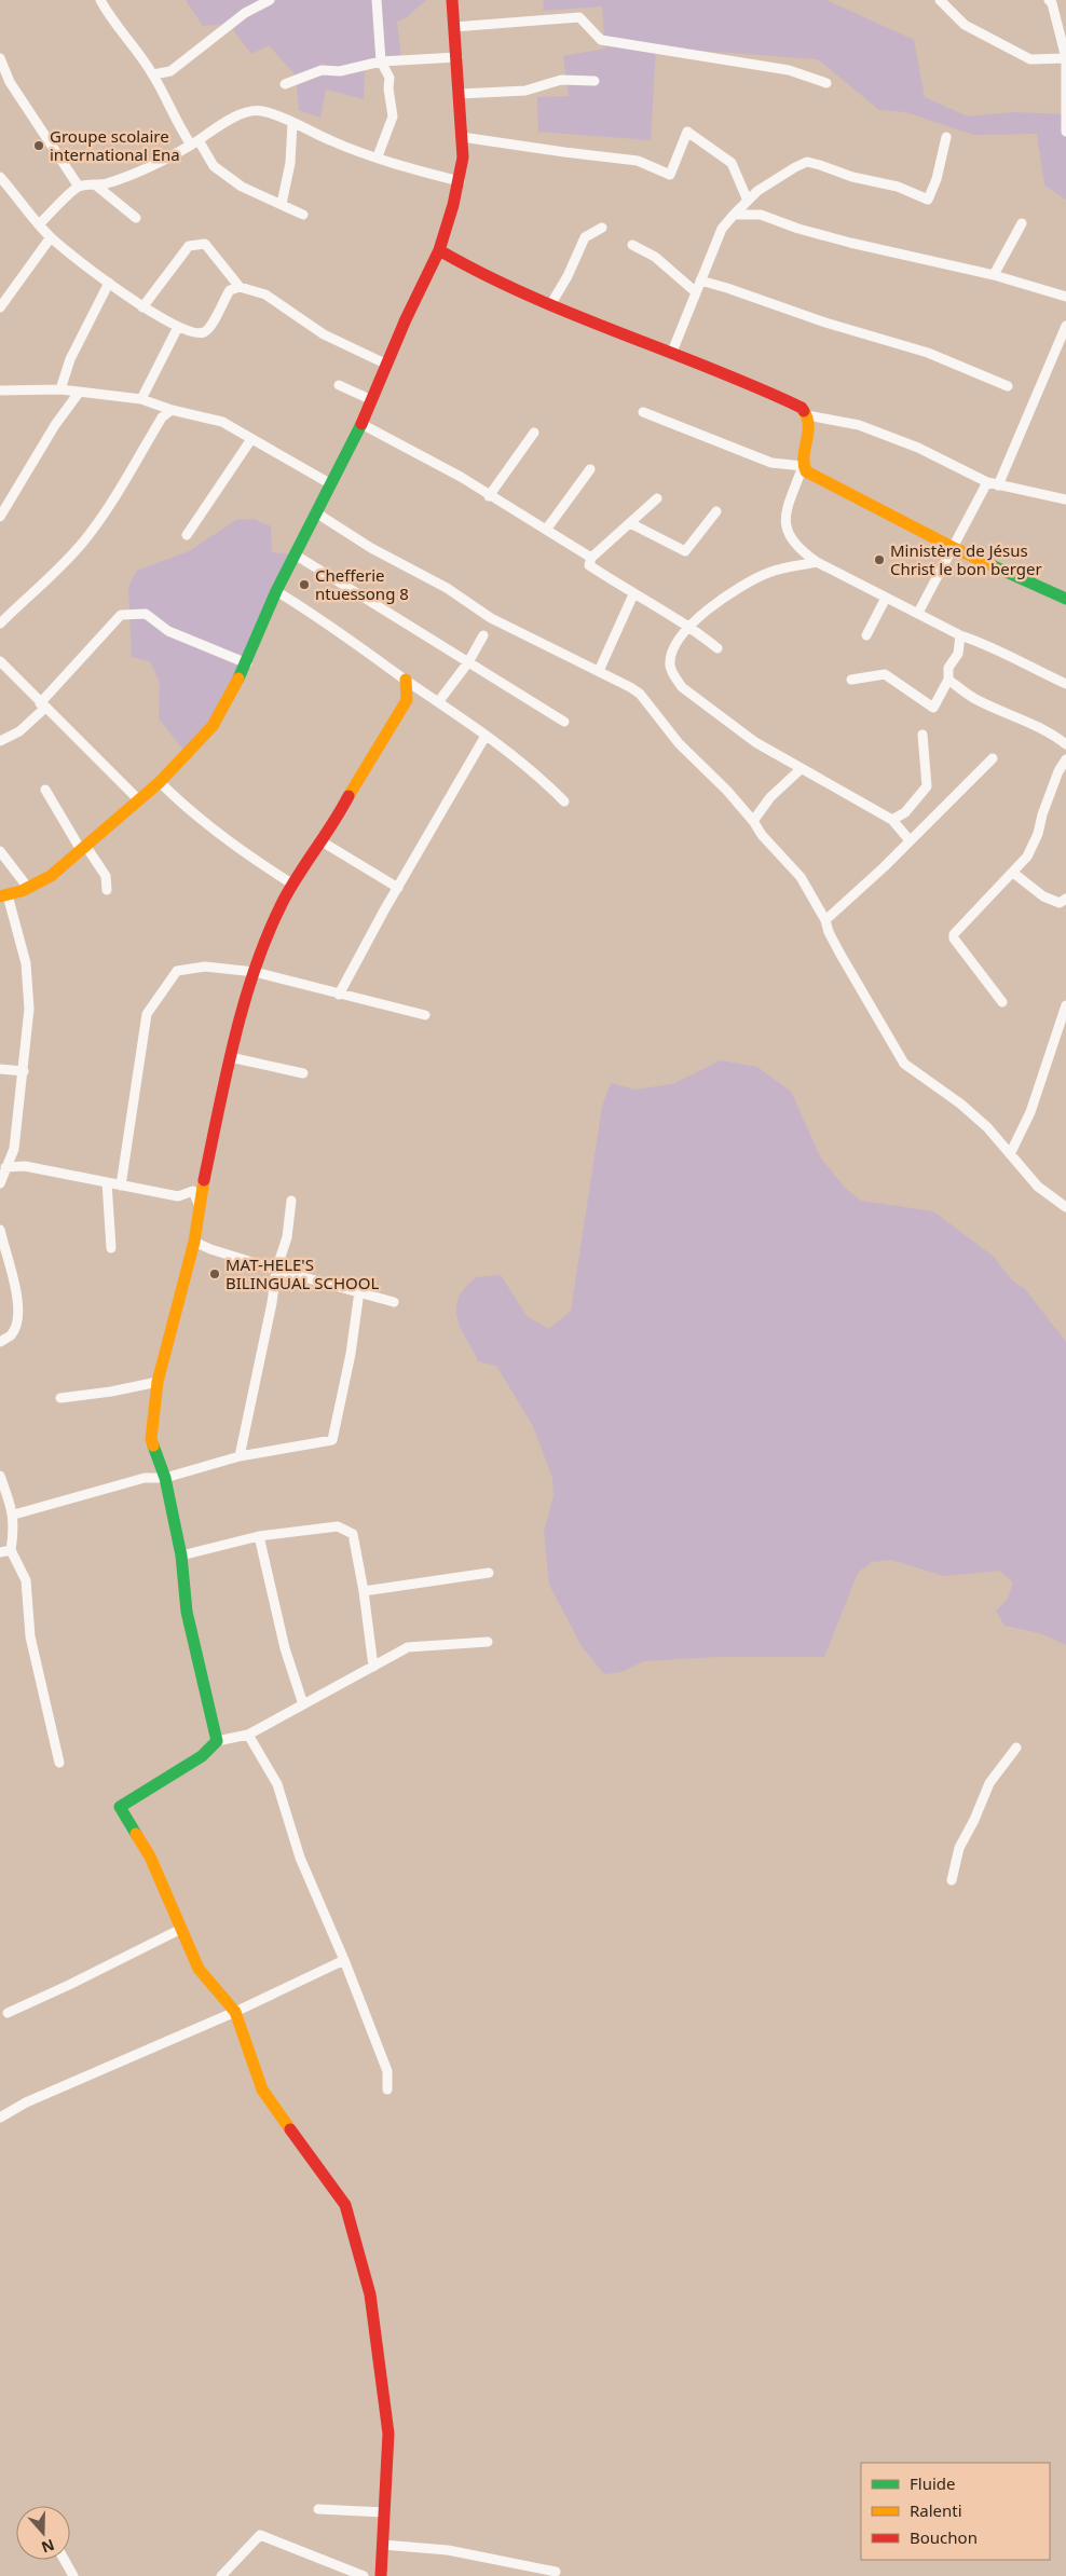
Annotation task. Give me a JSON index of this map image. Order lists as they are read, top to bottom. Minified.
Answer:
{"places":["Groupe scolaire international Ena","Ministère de Jésus Christ le bon berger","Chefferie ntuessong 8","MAT-HELE'S BILINGUAL SCHOOL"],"legend":["Fluide","Ralenti","Bouchon"],"north":"bottom"}
